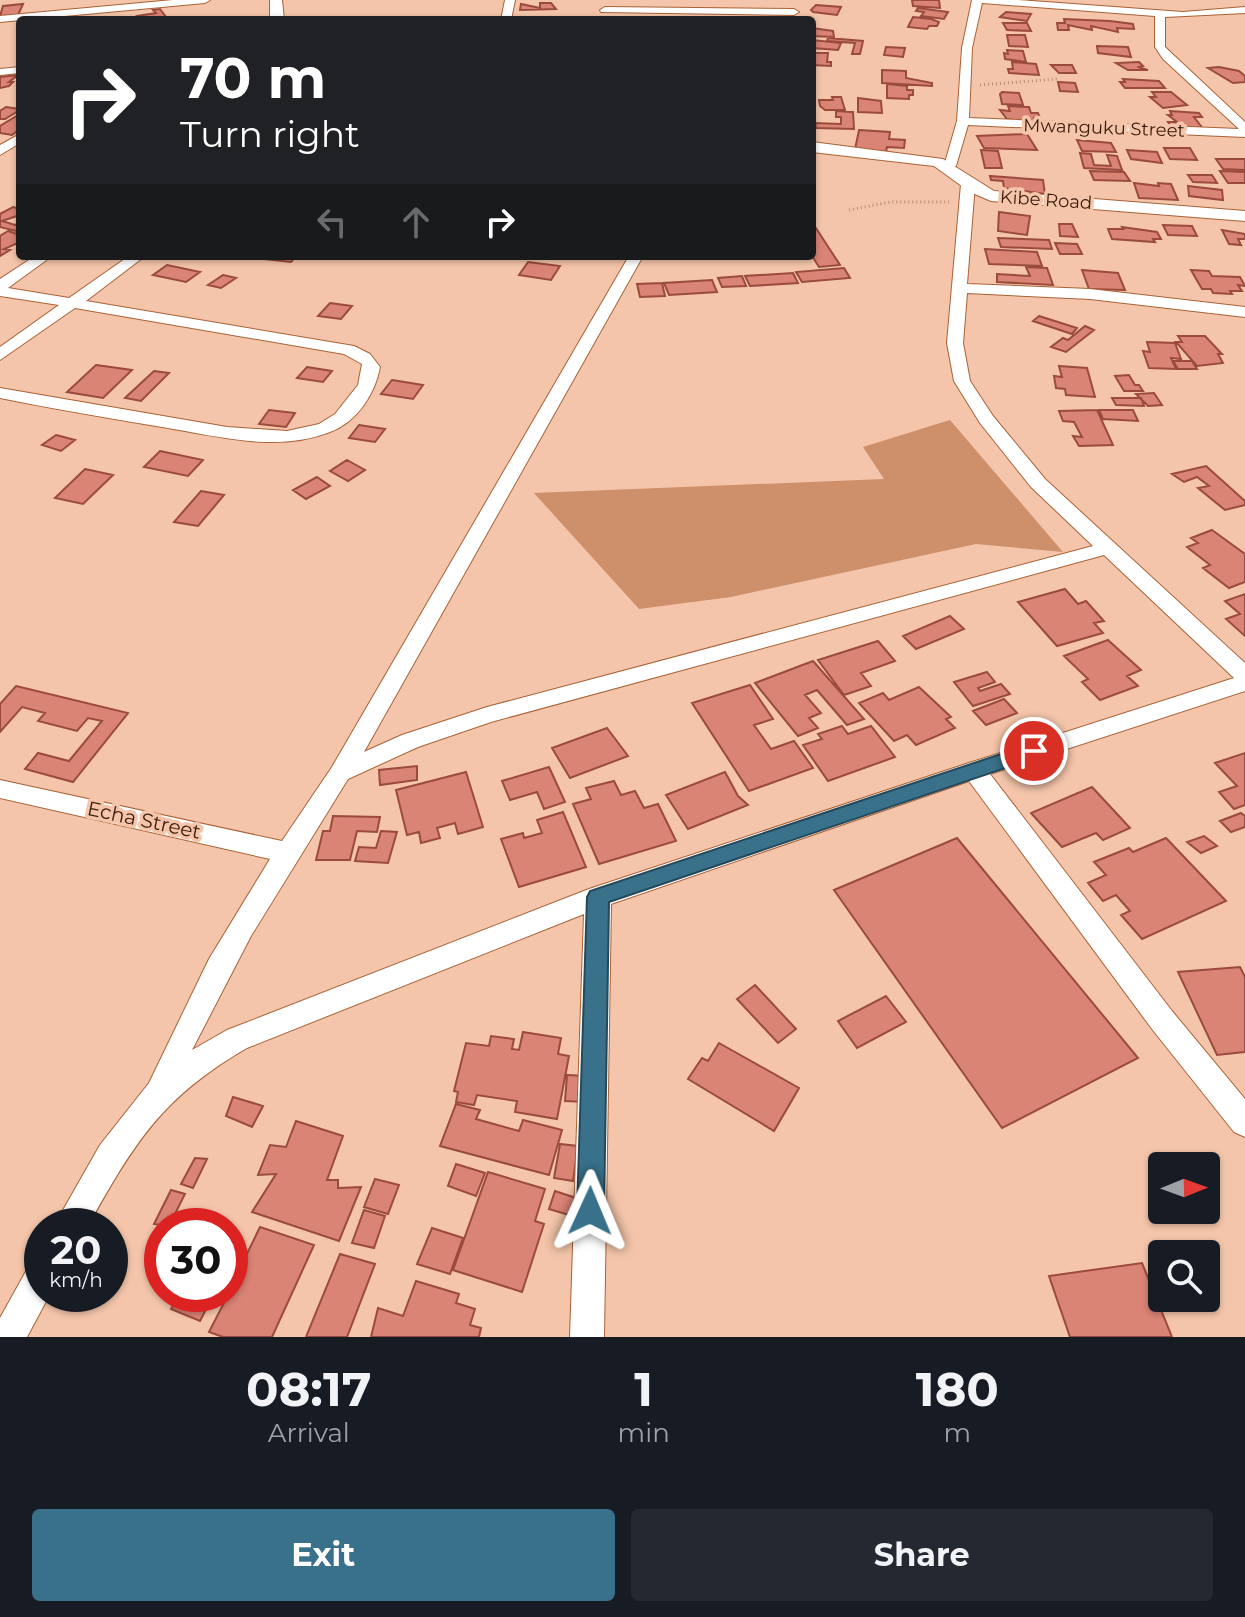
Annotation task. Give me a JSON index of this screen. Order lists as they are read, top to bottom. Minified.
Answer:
{"streets":{"street":["Mwanguku Street","Kibe Road","Echa Street"]},"north":"right","page":{"turn":["70 m","Turn right"],"speed":"20 km/h","limit":"30","eta":["08:17","Arrival","1","min","180","m"],"buttons":["Exit","Share"]}}
